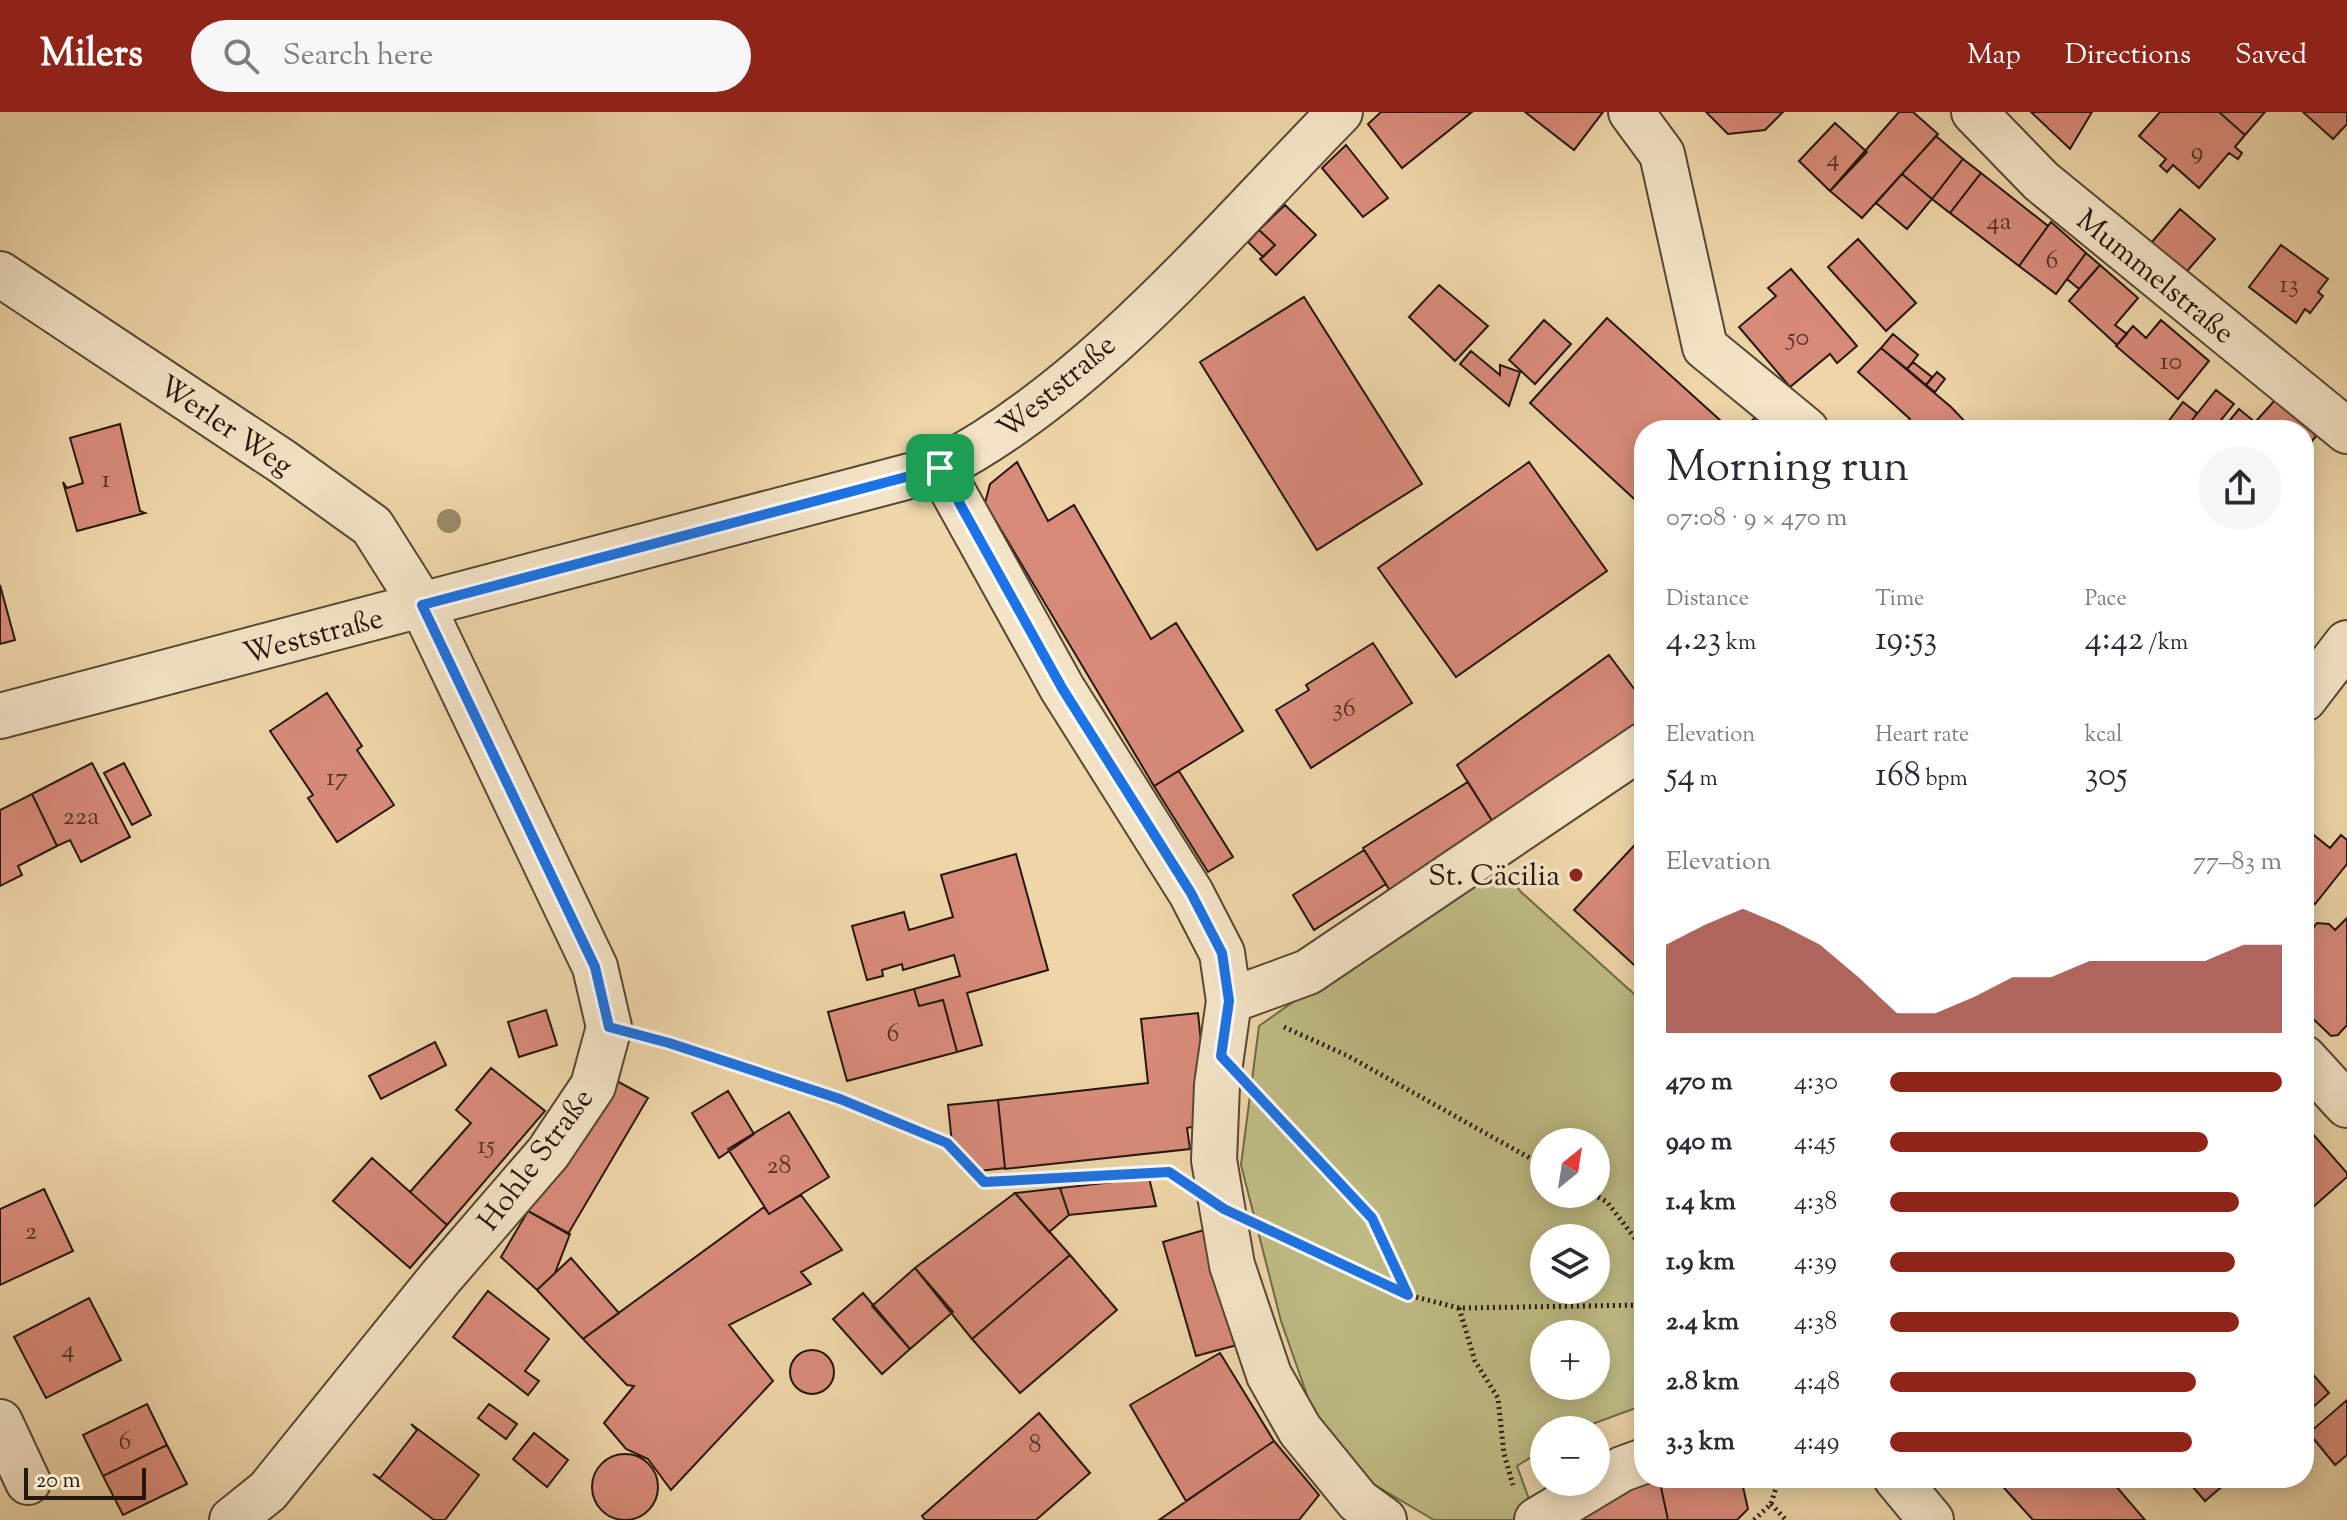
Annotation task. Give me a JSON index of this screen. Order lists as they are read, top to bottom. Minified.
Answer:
{"streets":{"street":["Mummelstraße","Weststraße","Werler Weg","Hohle Straße"]},"crossings":[["Weststraße","Werler Weg"],["Weststraße","Hohle Straße"],["Werler Weg","Hohle Straße"]],"places":["St. Cäcilia"],"house_numbers":["9","4","4a","6","13","50","10","1","36","17","22a","6","15","28","2","4","6","8"],"scale_bar":"20 m","north":"top right","page":{"header":"Milers","search":"Search here","nav":["Map","Directions","Saved"],"heading":["Morning run","07:08 · 9 × 470 m"],"stats":[["Distance","4.23 km"],["Time","19:53"],["Pace","4:42 /km"],["Elevation","54 m"],["Heart rate","168 bpm"],["kcal","305"]],"chart":["Elevation","77–83 m"],"list":[{"name":"470 m","note":"4:30"},{"name":"940 m","note":"4:45"},{"name":"1.4 km","note":"4:38"},{"name":"1.9 km","note":"4:39"},{"name":"2.4 km","note":"4:38"},{"name":"2.8 km","note":"4:48"},{"name":"3.3 km","note":"4:49"}],"map_buttons":["+","−"],"scale":"20 m"}}
